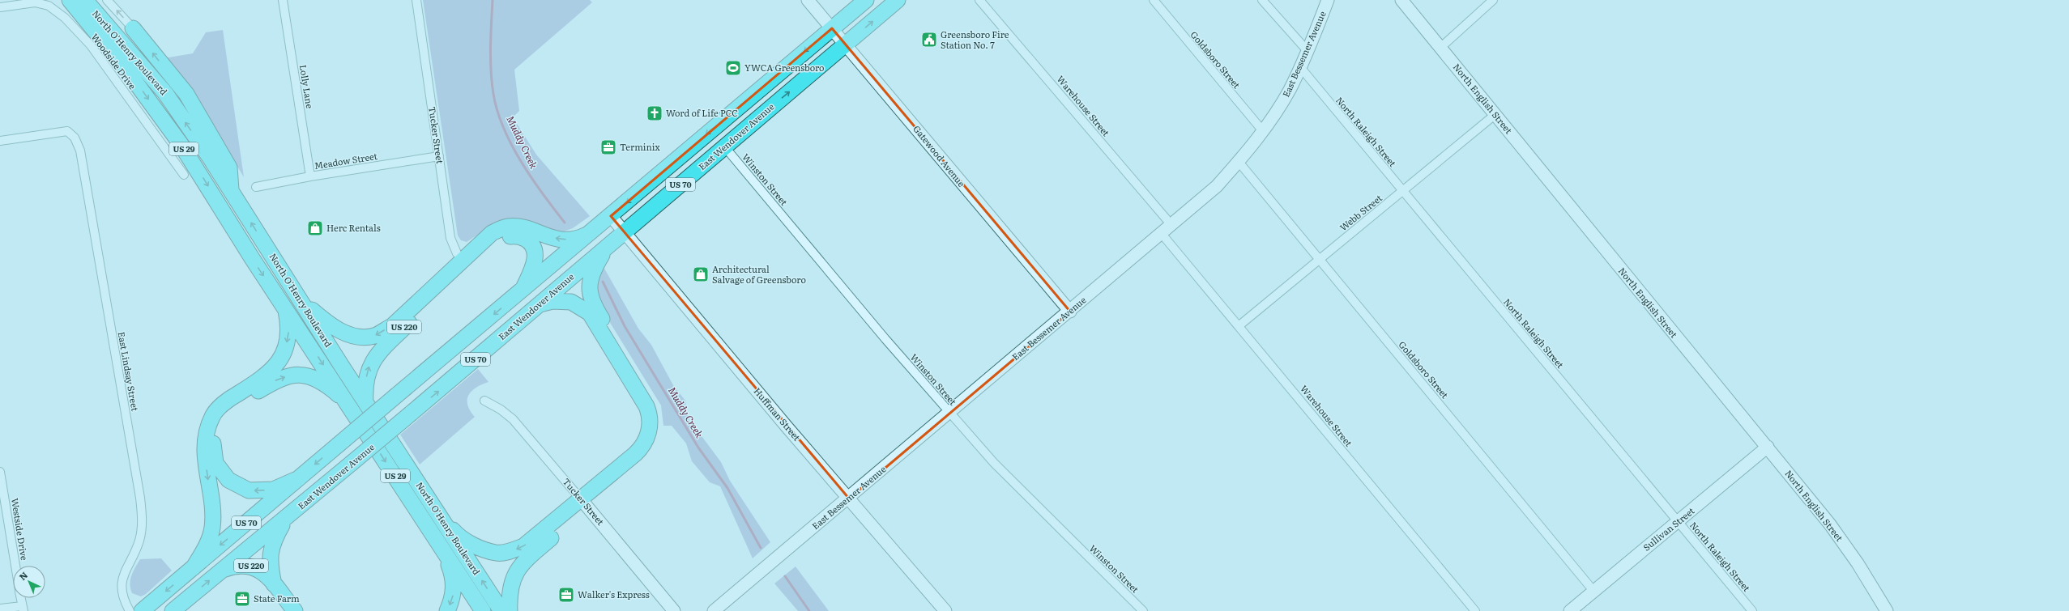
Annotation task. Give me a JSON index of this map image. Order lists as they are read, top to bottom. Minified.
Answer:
{"streets":{"highway":["North O'Henry Boulevard","East Wendover Avenue","US 29","US 70","US 220"],"street":["East Bessemer Avenue","Goldsboro Street","Woodside Drive","Lolly Lane","North English Street","Warehouse Street","North Raleigh Street","Tucker Street","Gatewood Avenue","Meadow Street","Winston Street","Webb Street","East Lindsay Street","Huffman Street","Westside Drive","Sullivan Street"]},"crossings":[["North O'Henry Boulevard","US 220"],["East Bessemer Avenue","Goldsboro Street"],["East Bessemer Avenue","Warehouse Street"],["East Bessemer Avenue","North Raleigh Street"],["East Bessemer Avenue","Gatewood Avenue"],["East Bessemer Avenue","Winston Street"],["East Bessemer Avenue","Huffman Street"],["Goldsboro Street","Webb Street"],["Goldsboro Street","Sullivan Street"],["Lolly Lane","Meadow Street"],["North English Street","Webb Street"],["North English Street","Sullivan Street"],["Warehouse Street","Webb Street"],["North Raleigh Street","Webb Street"],["North Raleigh Street","Sullivan Street"],["Tucker Street","Meadow Street"],["Tucker Street","US 220"],["East Wendover Avenue","Gatewood Avenue"],["East Wendover Avenue","Winston Street"],["East Wendover Avenue","US 220"],["East Wendover Avenue","Huffman Street"],["Gatewood Avenue","US 70"],["US 70","US 220"],["US 70","Huffman Street"]],"water":["Muddy Creek"],"places":{"public building":["Greensboro Fire Station No. 7"],"sports":["YWCA Greensboro"],"church":["Word of Life PCC"],"office":["Terminix","Walker's Express","State Farm"],"shop":["Herc Rentals","Architectural Salvage of Greensboro"]},"north":"top left"}
